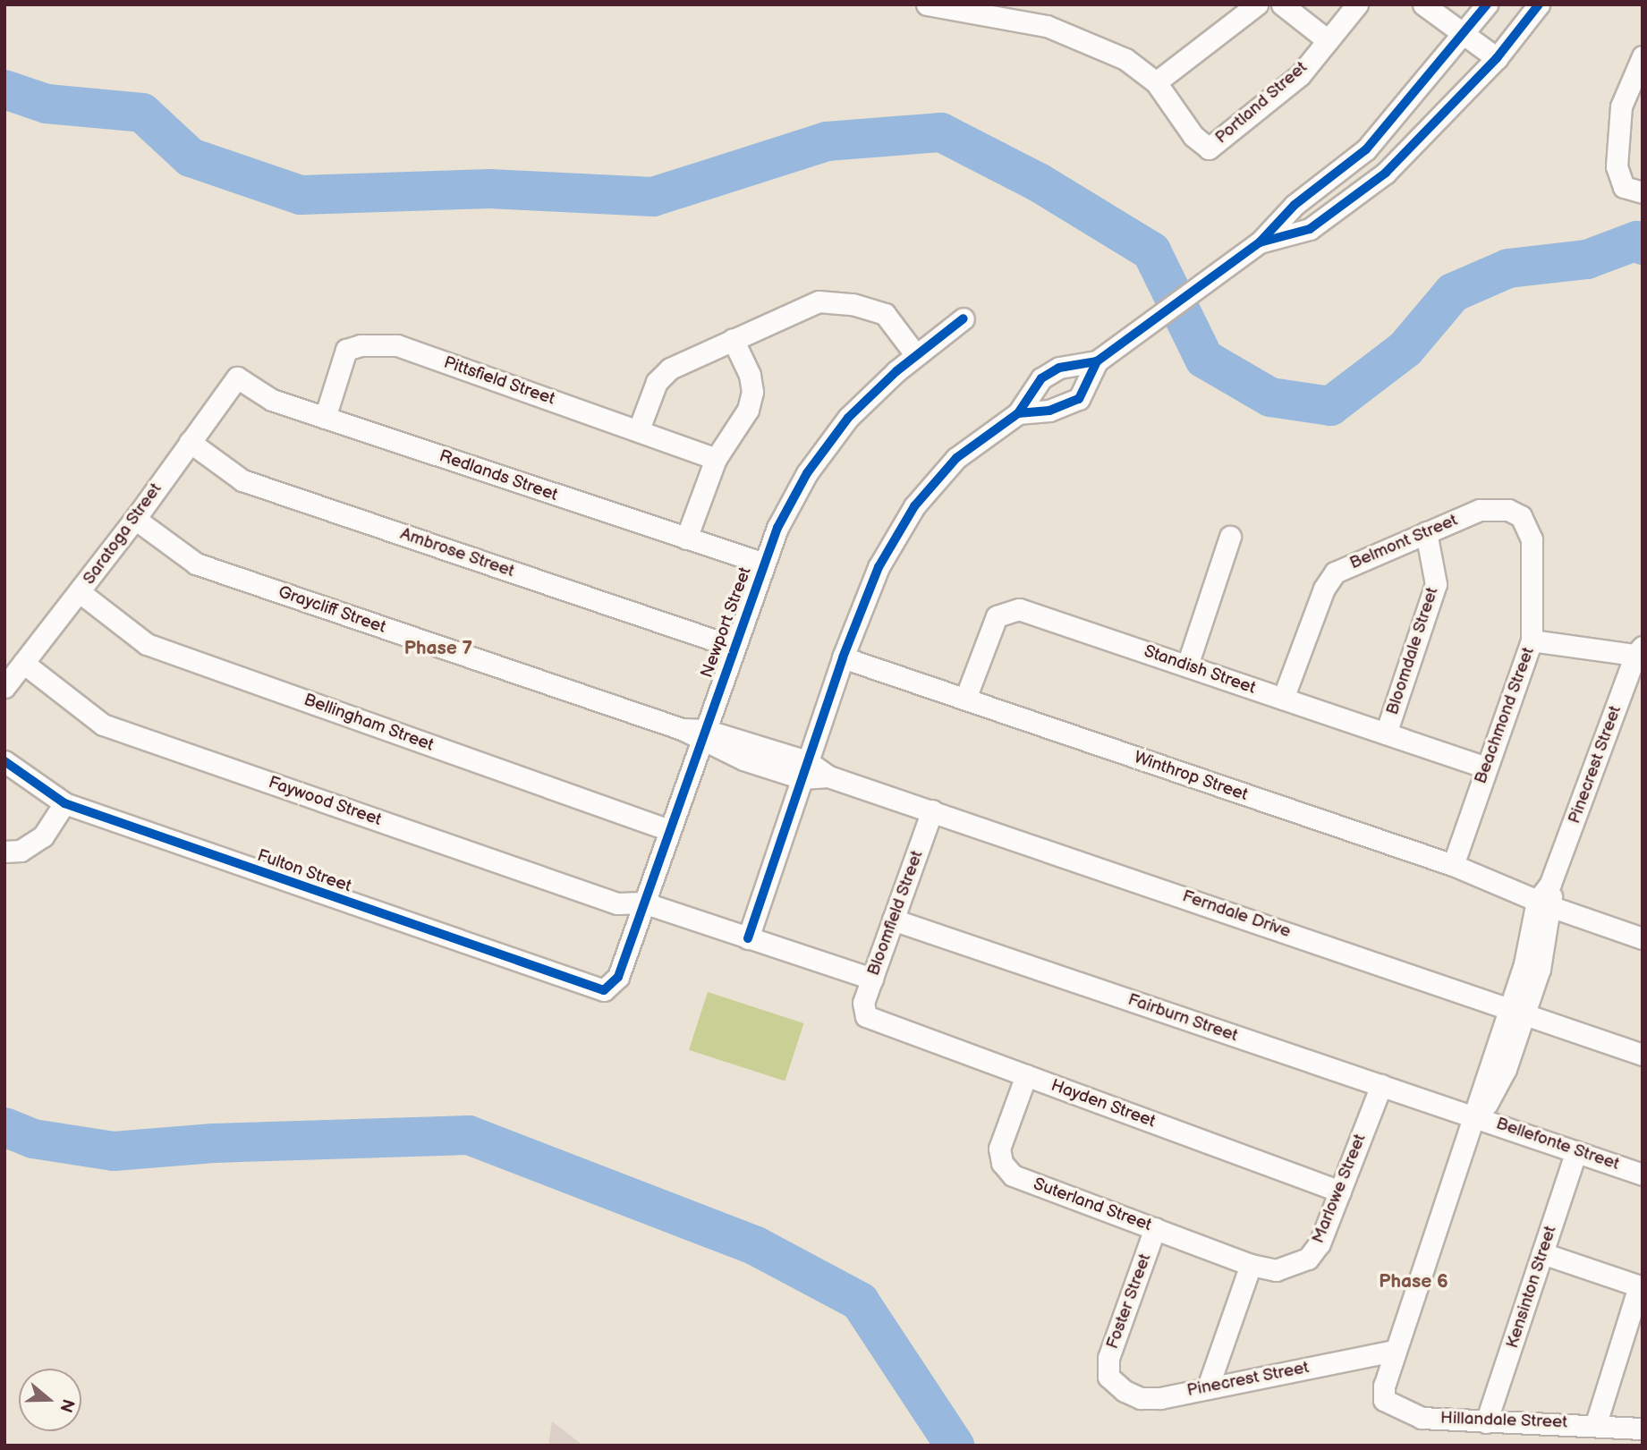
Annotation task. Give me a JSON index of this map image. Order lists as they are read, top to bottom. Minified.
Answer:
{"streets":{"street":["Portland Street","Pittsfield Street","Redlands Street","Saratoga Street","Belmont Street","Ambrose Street","Graycliff Street","Newport Street","Bloomdale Street","Standish Street","Beachmond Street","Bellingham Street","Pinecrest Street","Winthrop Street","Faywood Street","Fulton Street","Bloomfield Street","Ferndale Drive","Fairburn Street","Hayden Street","Bellefonte Street","Marlowe Street","Suterland Street","Kensinton Street","Foster Street","Hillandale Street"]},"crossings":[["Pittsfield Street","Redlands Street"],["Redlands Street","Saratoga Street"],["Redlands Street","Newport Street"],["Saratoga Street","Ambrose Street"],["Saratoga Street","Graycliff Street"],["Saratoga Street","Bellingham Street"],["Saratoga Street","Faywood Street"],["Belmont Street","Bloomdale Street"],["Belmont Street","Standish Street"],["Belmont Street","Beachmond Street"],["Ambrose Street","Newport Street"],["Graycliff Street","Newport Street"],["Graycliff Street","Ferndale Drive"],["Newport Street","Bellingham Street"],["Newport Street","Faywood Street"],["Newport Street","Fulton Street"],["Bloomdale Street","Standish Street"],["Standish Street","Beachmond Street"],["Standish Street","Winthrop Street"],["Beachmond Street","Winthrop Street"],["Pinecrest Street","Winthrop Street"],["Pinecrest Street","Foster Street"],["Pinecrest Street","Hillandale Street"],["Faywood Street","Bloomfield Street"],["Bloomfield Street","Ferndale Drive"],["Bloomfield Street","Fairburn Street"],["Bloomfield Street","Hayden Street"],["Fairburn Street","Bellefonte Street"],["Fairburn Street","Marlowe Street"],["Hayden Street","Marlowe Street"],["Hayden Street","Suterland Street"],["Bellefonte Street","Kensinton Street"],["Marlowe Street","Suterland Street"],["Suterland Street","Foster Street"],["Kensinton Street","Hillandale Street"]],"districts":["Phase 7","Phase 6"],"north":"right"}
